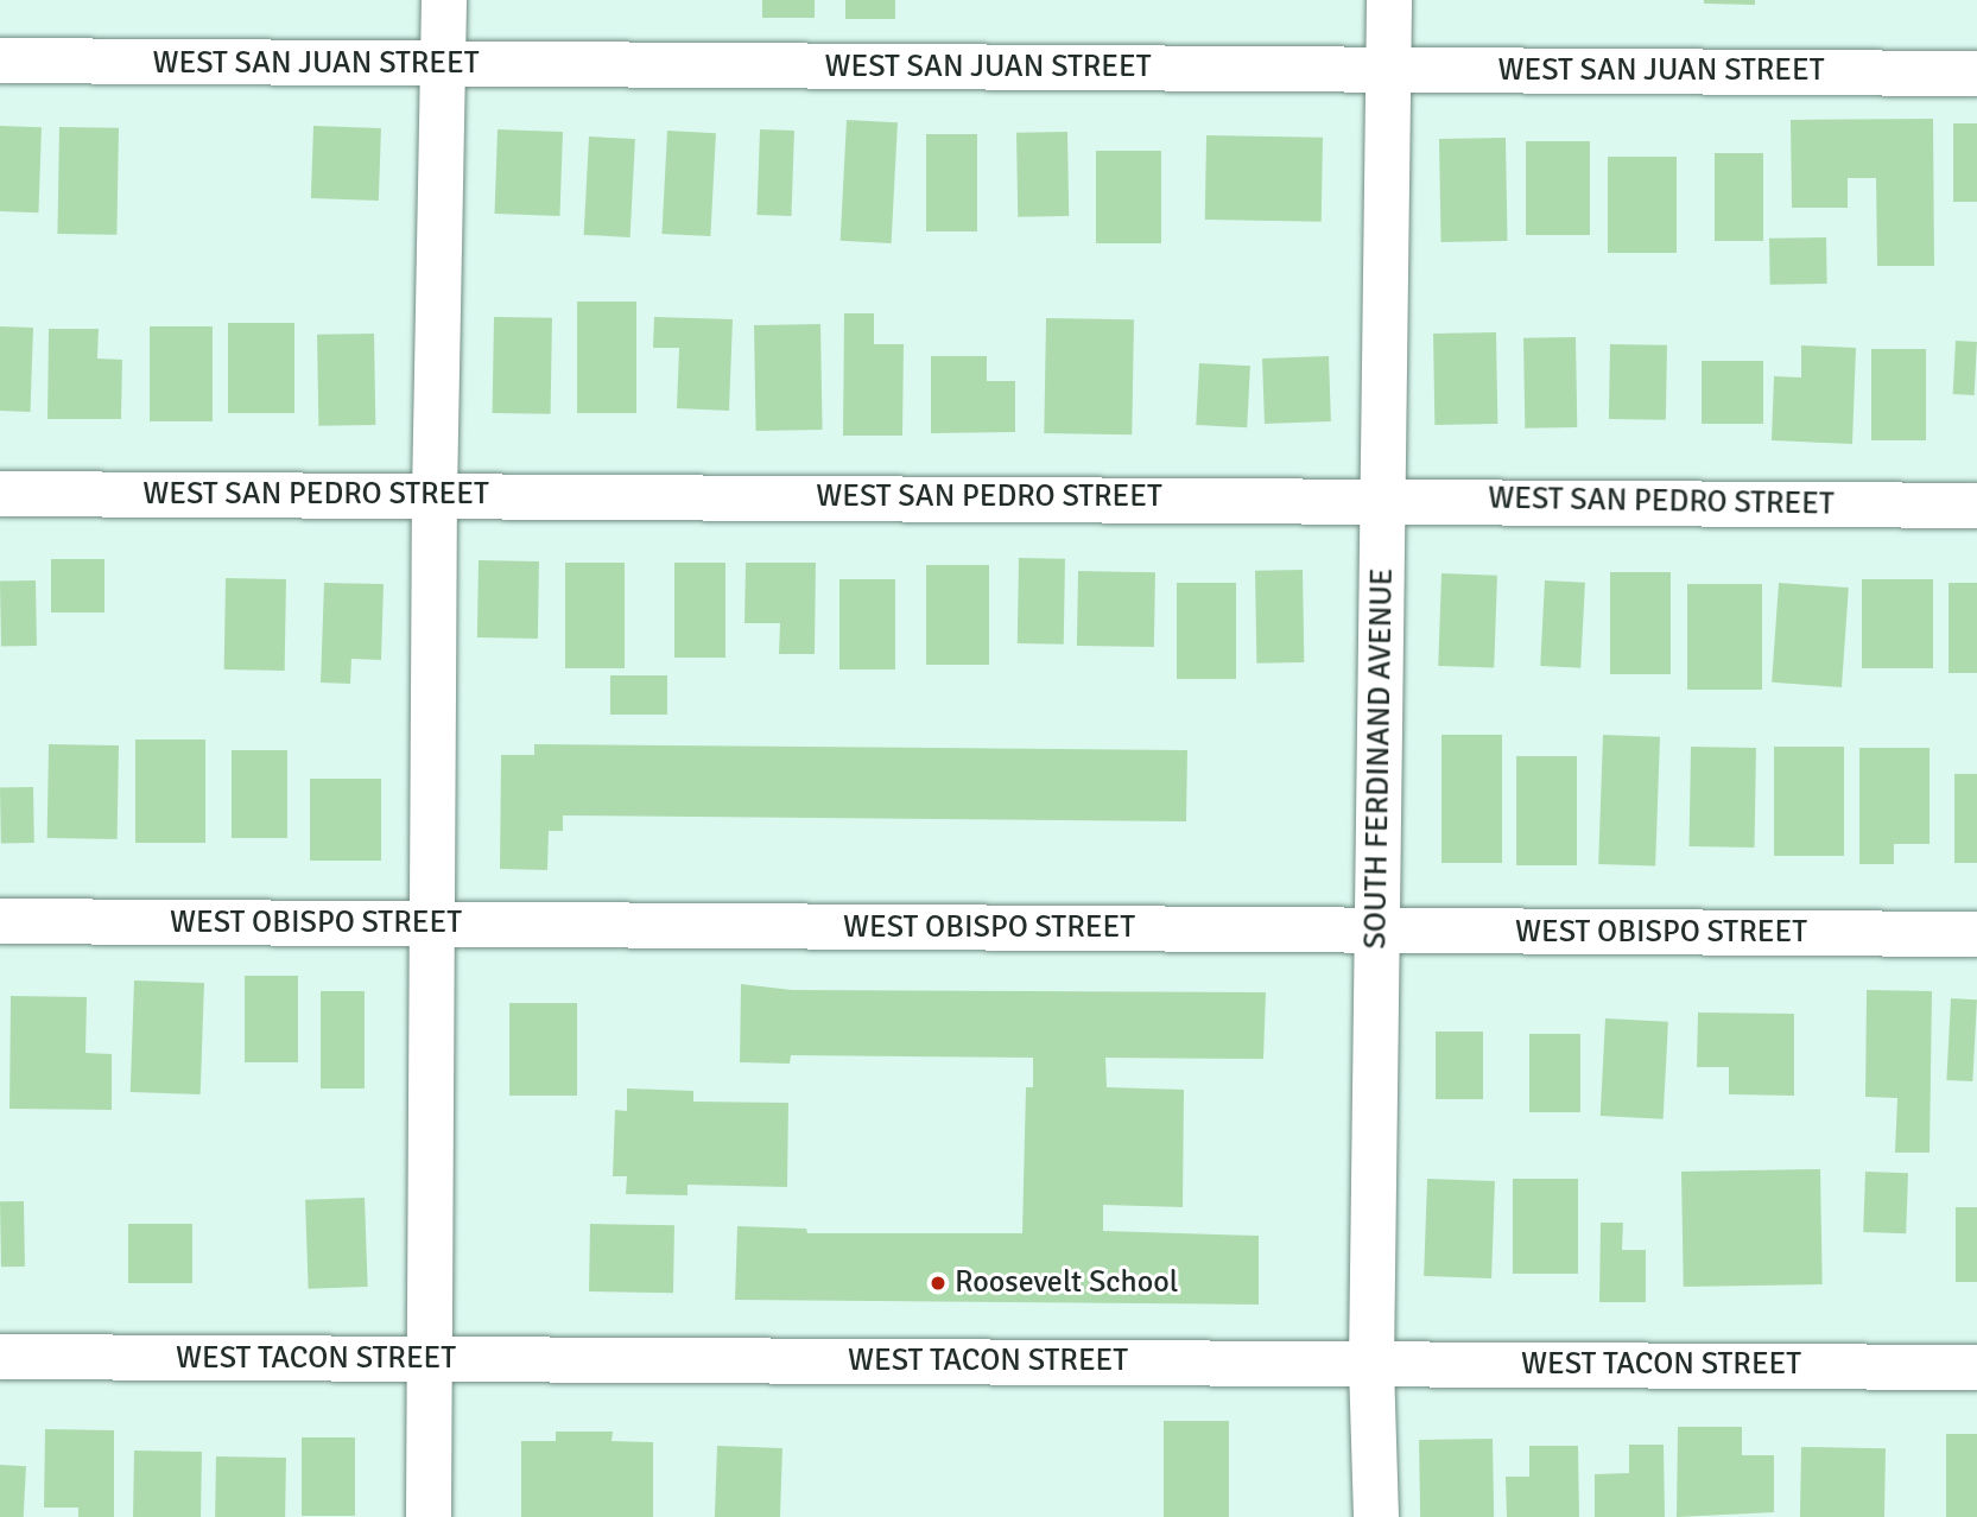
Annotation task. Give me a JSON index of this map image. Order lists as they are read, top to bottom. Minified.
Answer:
{"streets":{"street":["WEST SAN JUAN STREET","WEST SAN PEDRO STREET","SOUTH FERDINAND AVENUE","WEST OBISPO STREET","WEST TACON STREET"]},"crossings":[["WEST SAN JUAN STREET","SOUTH FERDINAND AVENUE"],["WEST SAN PEDRO STREET","SOUTH FERDINAND AVENUE"],["SOUTH FERDINAND AVENUE","WEST OBISPO STREET"],["SOUTH FERDINAND AVENUE","WEST TACON STREET"]],"places":["Roosevelt School"]}
